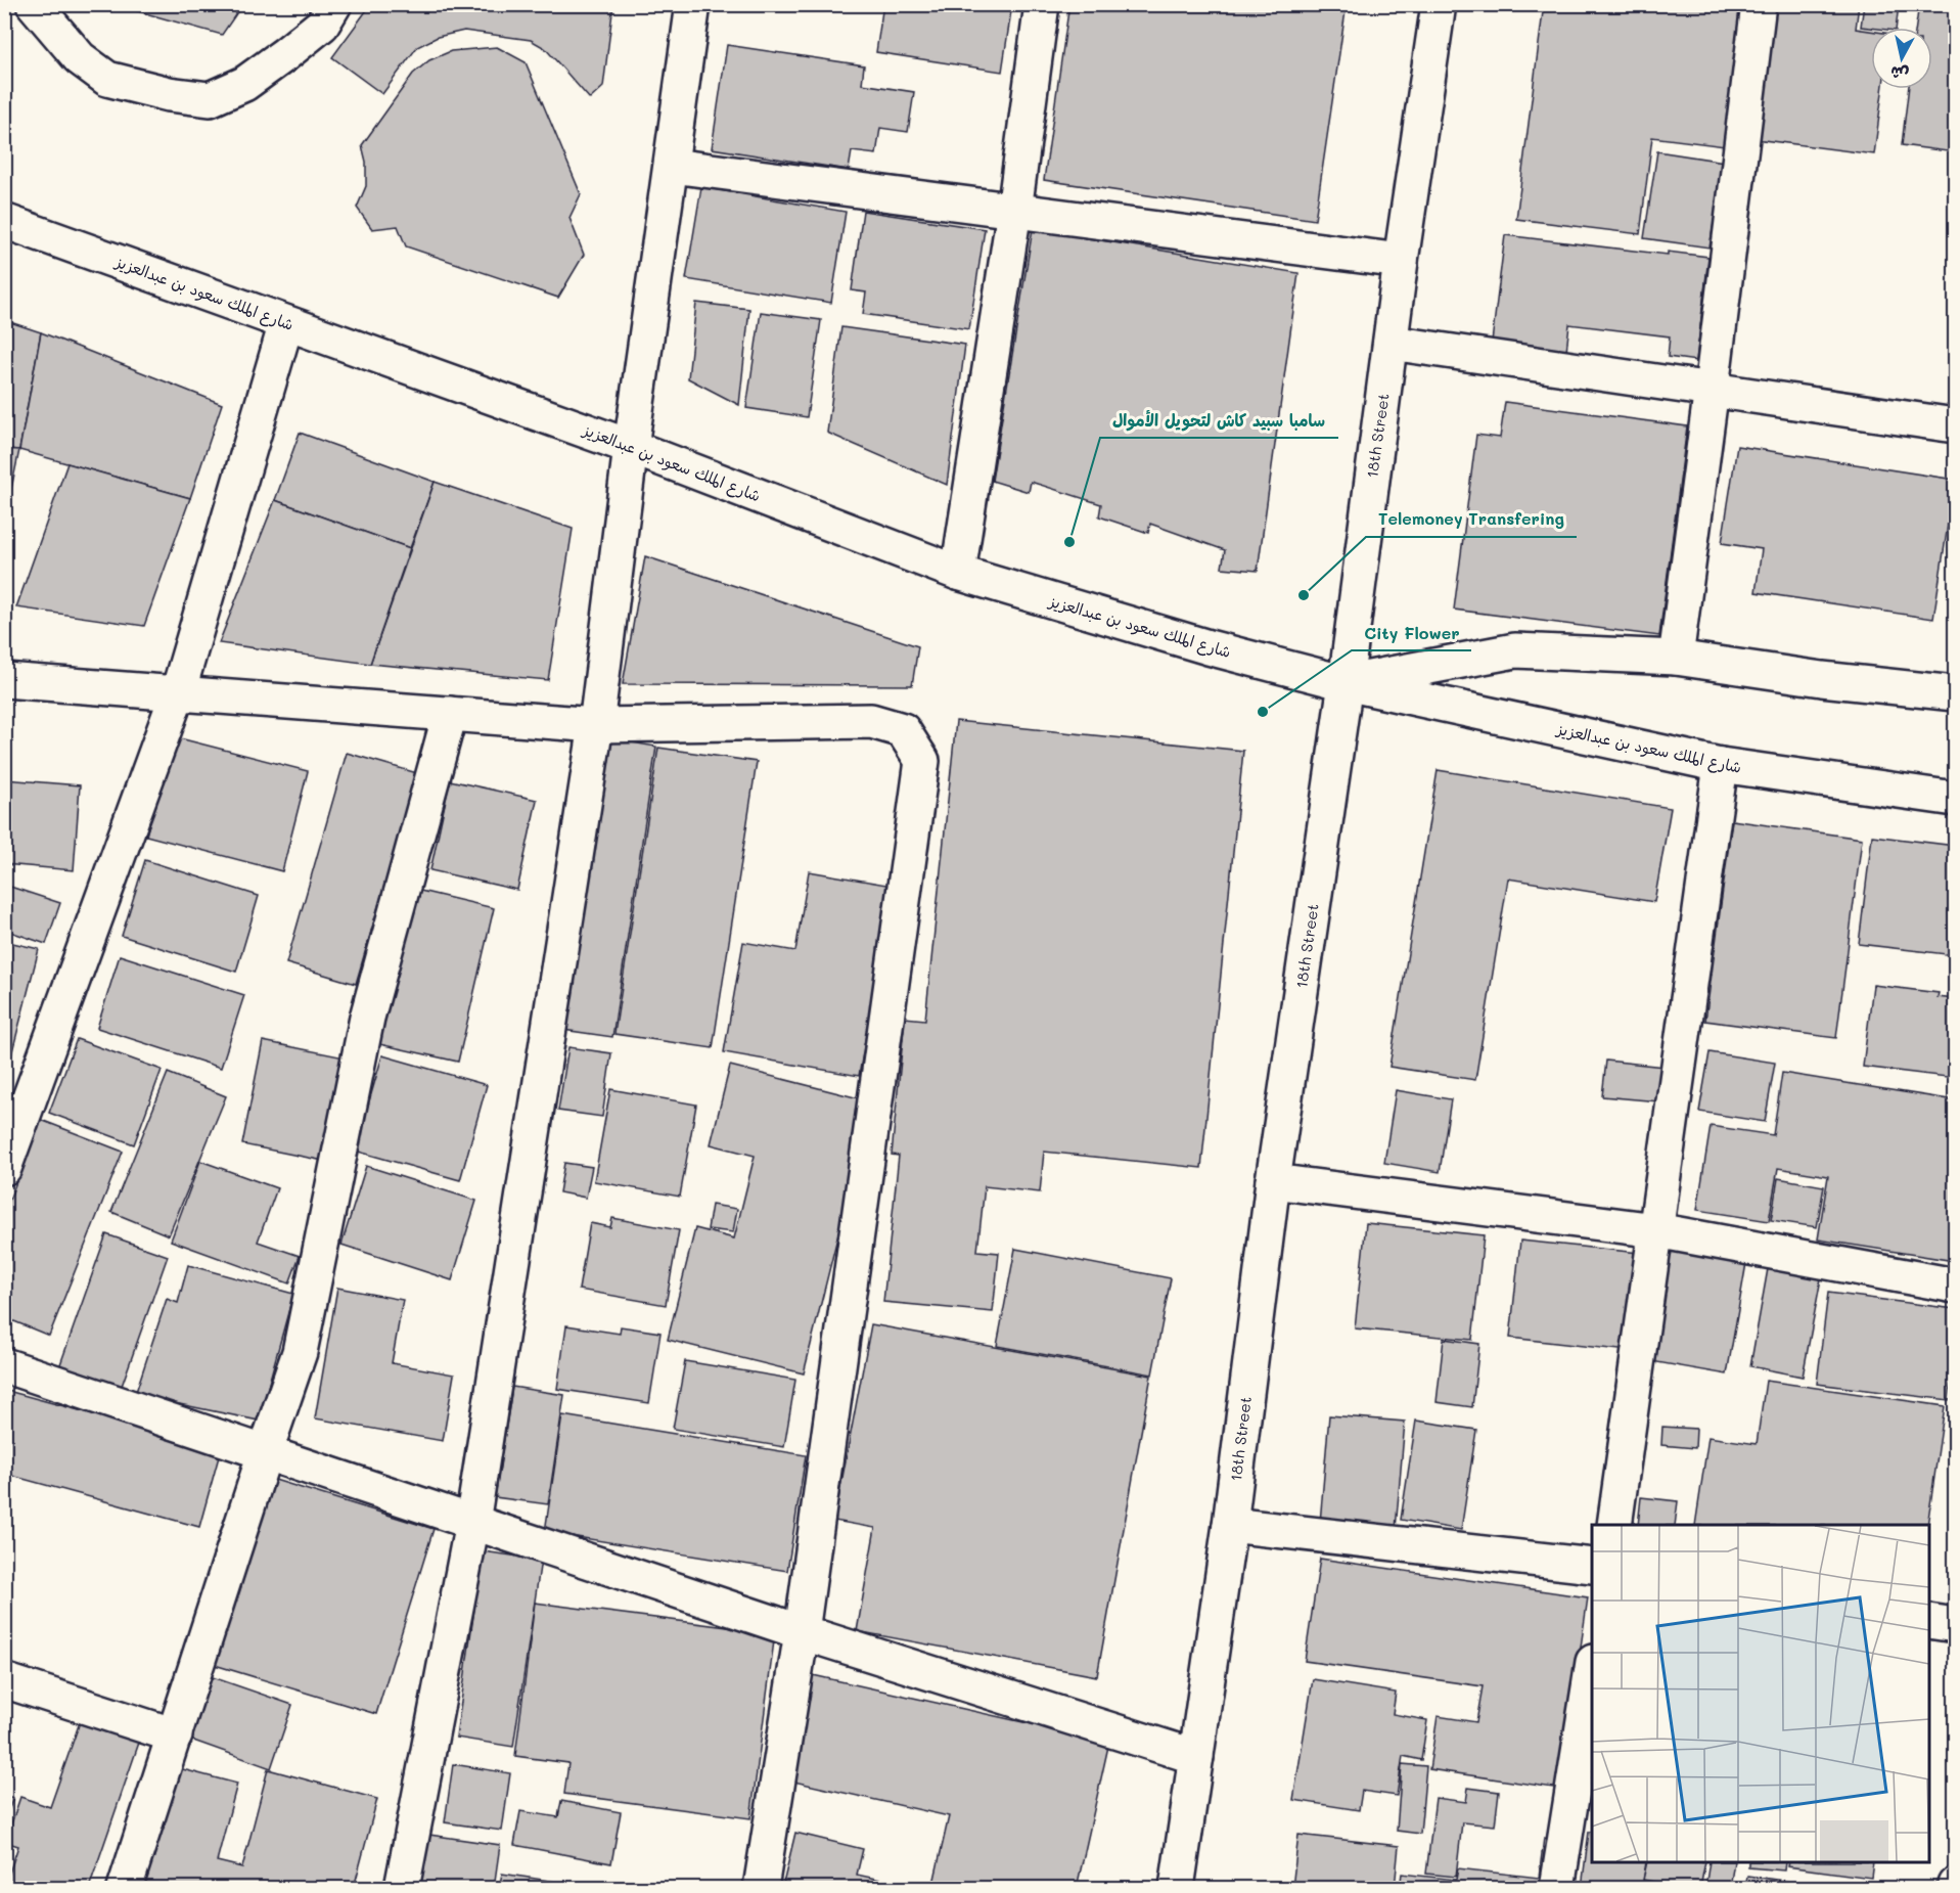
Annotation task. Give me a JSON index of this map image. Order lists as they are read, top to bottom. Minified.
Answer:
{"streets":{"street":["شارع الملك سعود بن عبدالعزيز","18th Street"]},"crossings":[["شارع الملك سعود بن عبدالعزيز","18th Street"]],"places":["سامبا سبيد كاش لتحويل الأموال","Telemoney Transfering","City Flower"],"north":"bottom"}
